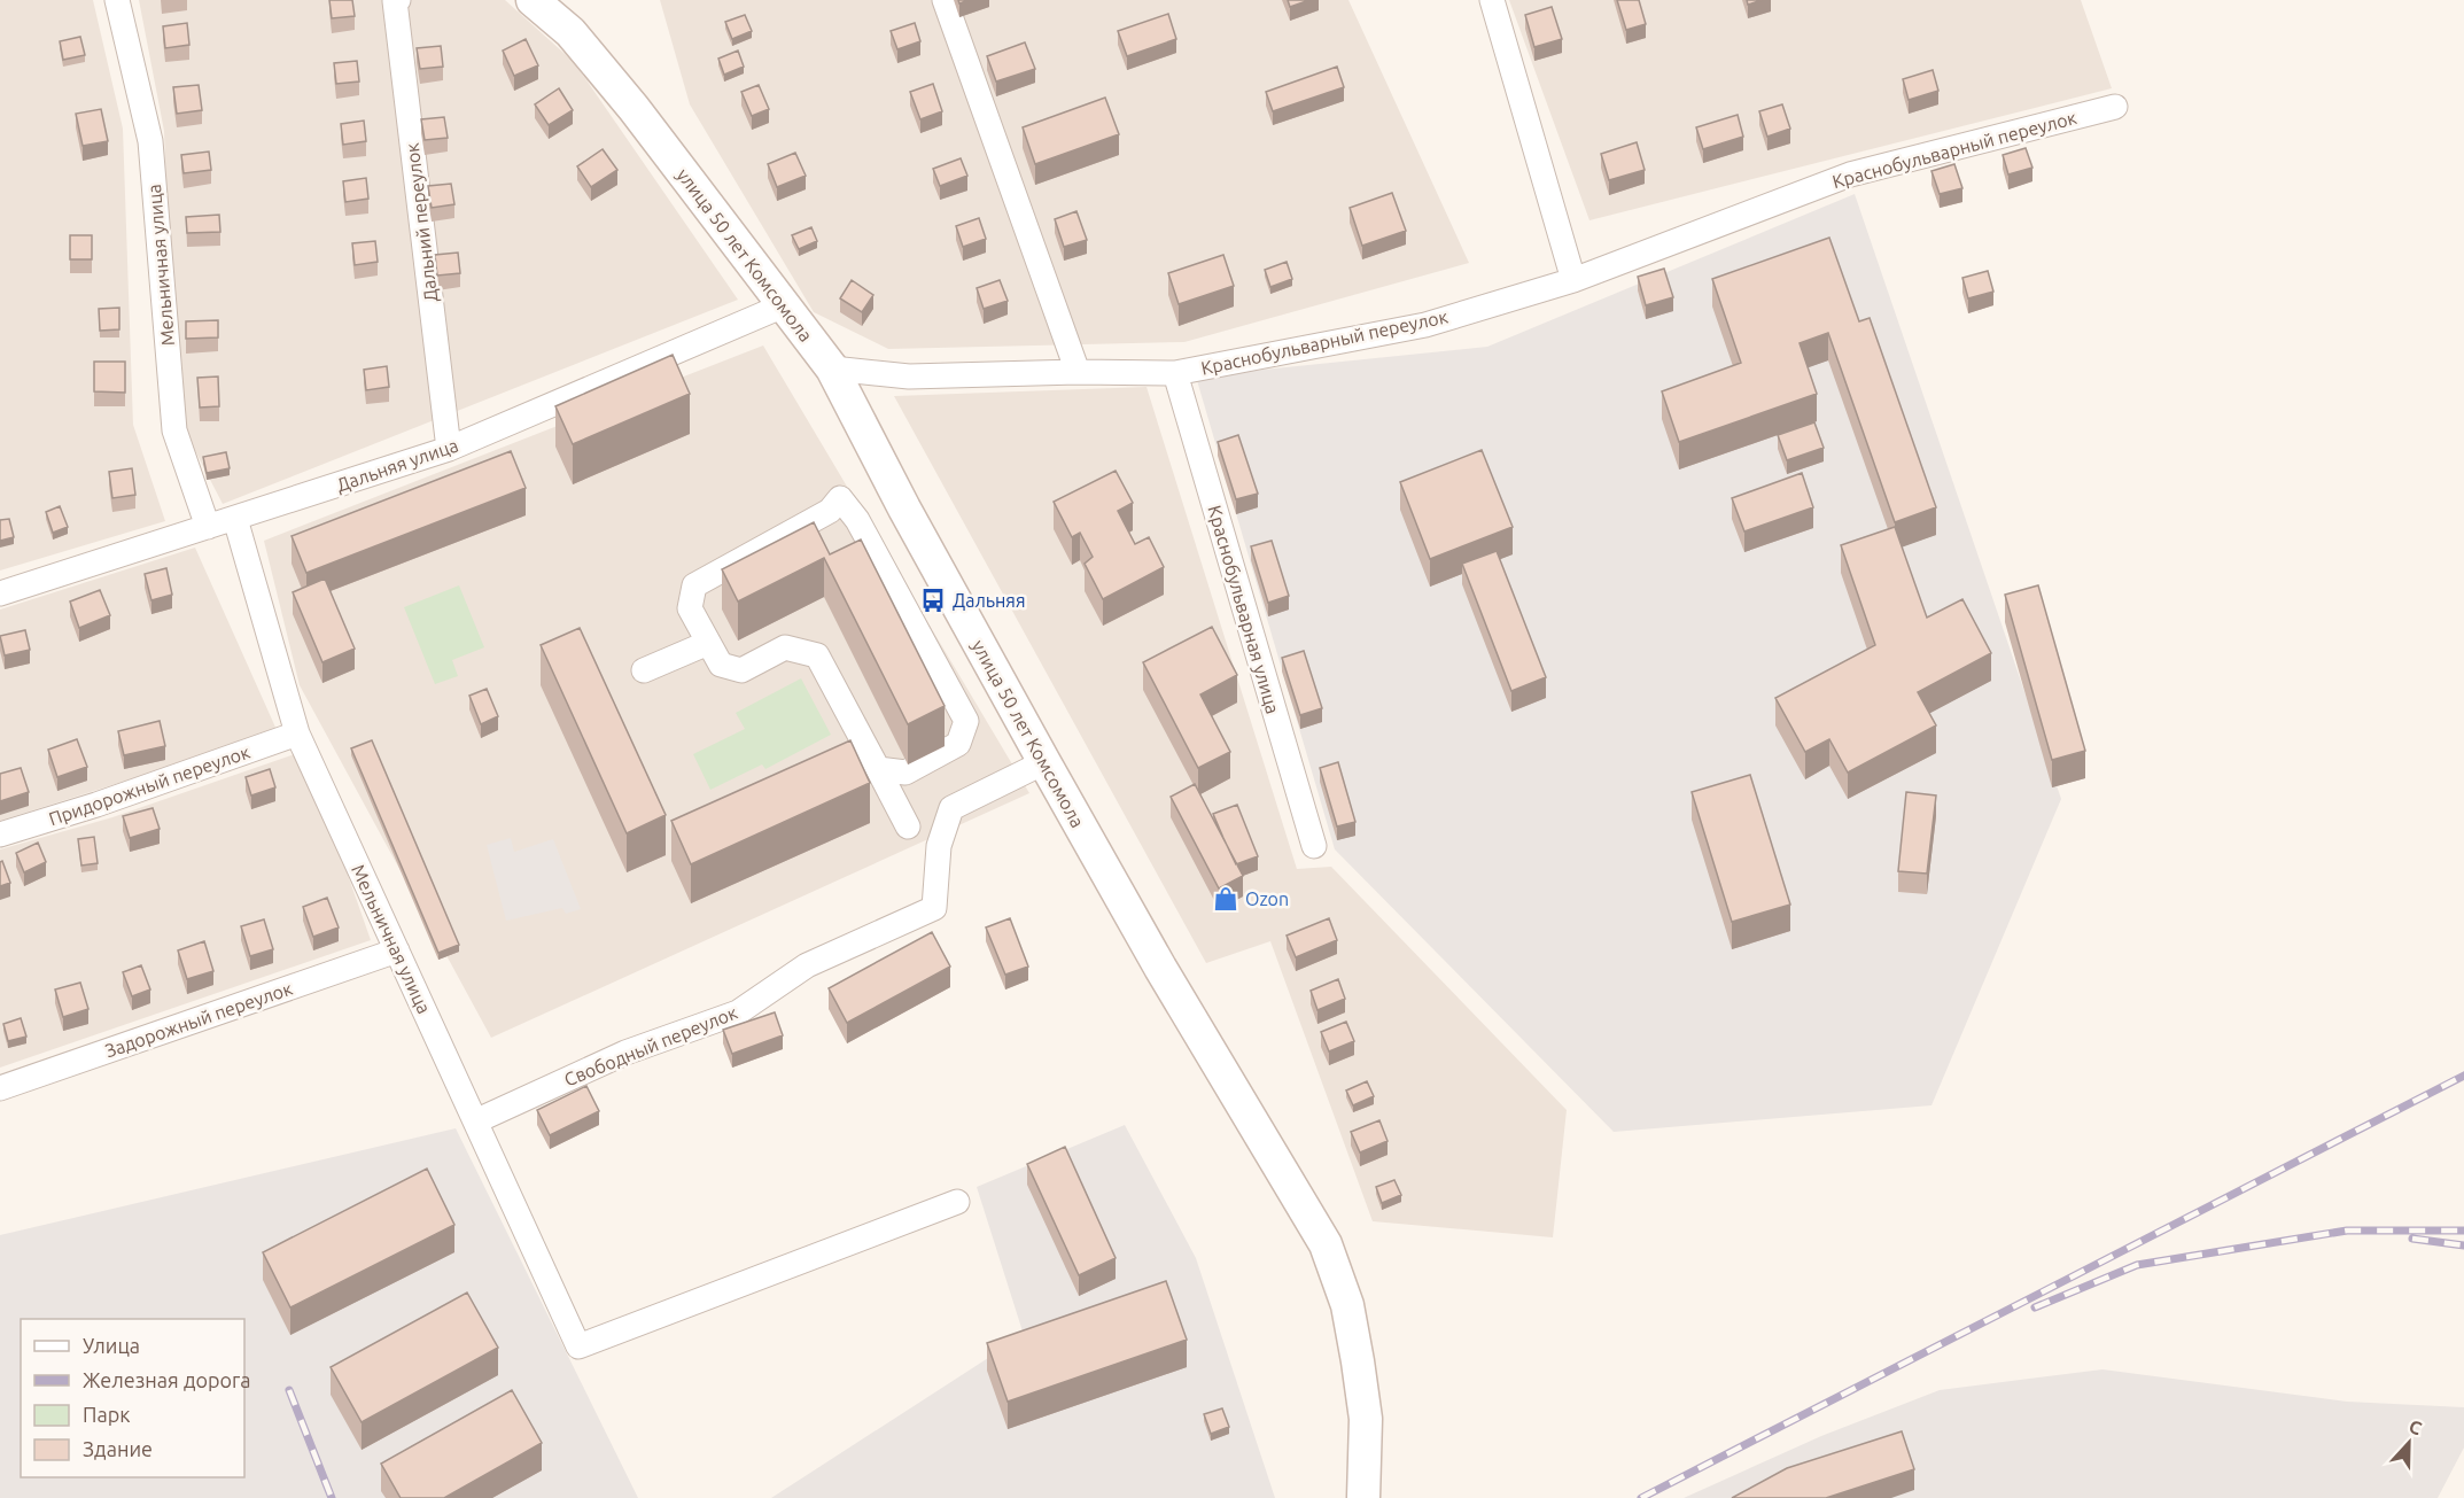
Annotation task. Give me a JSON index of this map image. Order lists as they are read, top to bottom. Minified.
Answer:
{"streets":{"street":["Краснобульварный переулок","Дальний переулок","улица 50 лет Комсомола","Мельничная улица","Дальняя улица","Краснобульварная улица","Придорожный переулок","Задорожный переулок","Свободный переулок"]},"crossings":[["Краснобульварный переулок","улица 50 лет Комсомола"],["Краснобульварный переулок","Краснобульварная улица"],["Дальний переулок","Дальняя улица"],["улица 50 лет Комсомола","Дальняя улица"],["улица 50 лет Комсомола","Свободный переулок"],["Мельничная улица","Дальняя улица"],["Мельничная улица","Придорожный переулок"],["Мельничная улица","Задорожный переулок"],["Мельничная улица","Свободный переулок"]],"places":{"bus stop":["Дальняя"],"shop":["Ozon"]},"legend":["Улица","Железная дорога","Парк","Здание"],"north":"top"}
